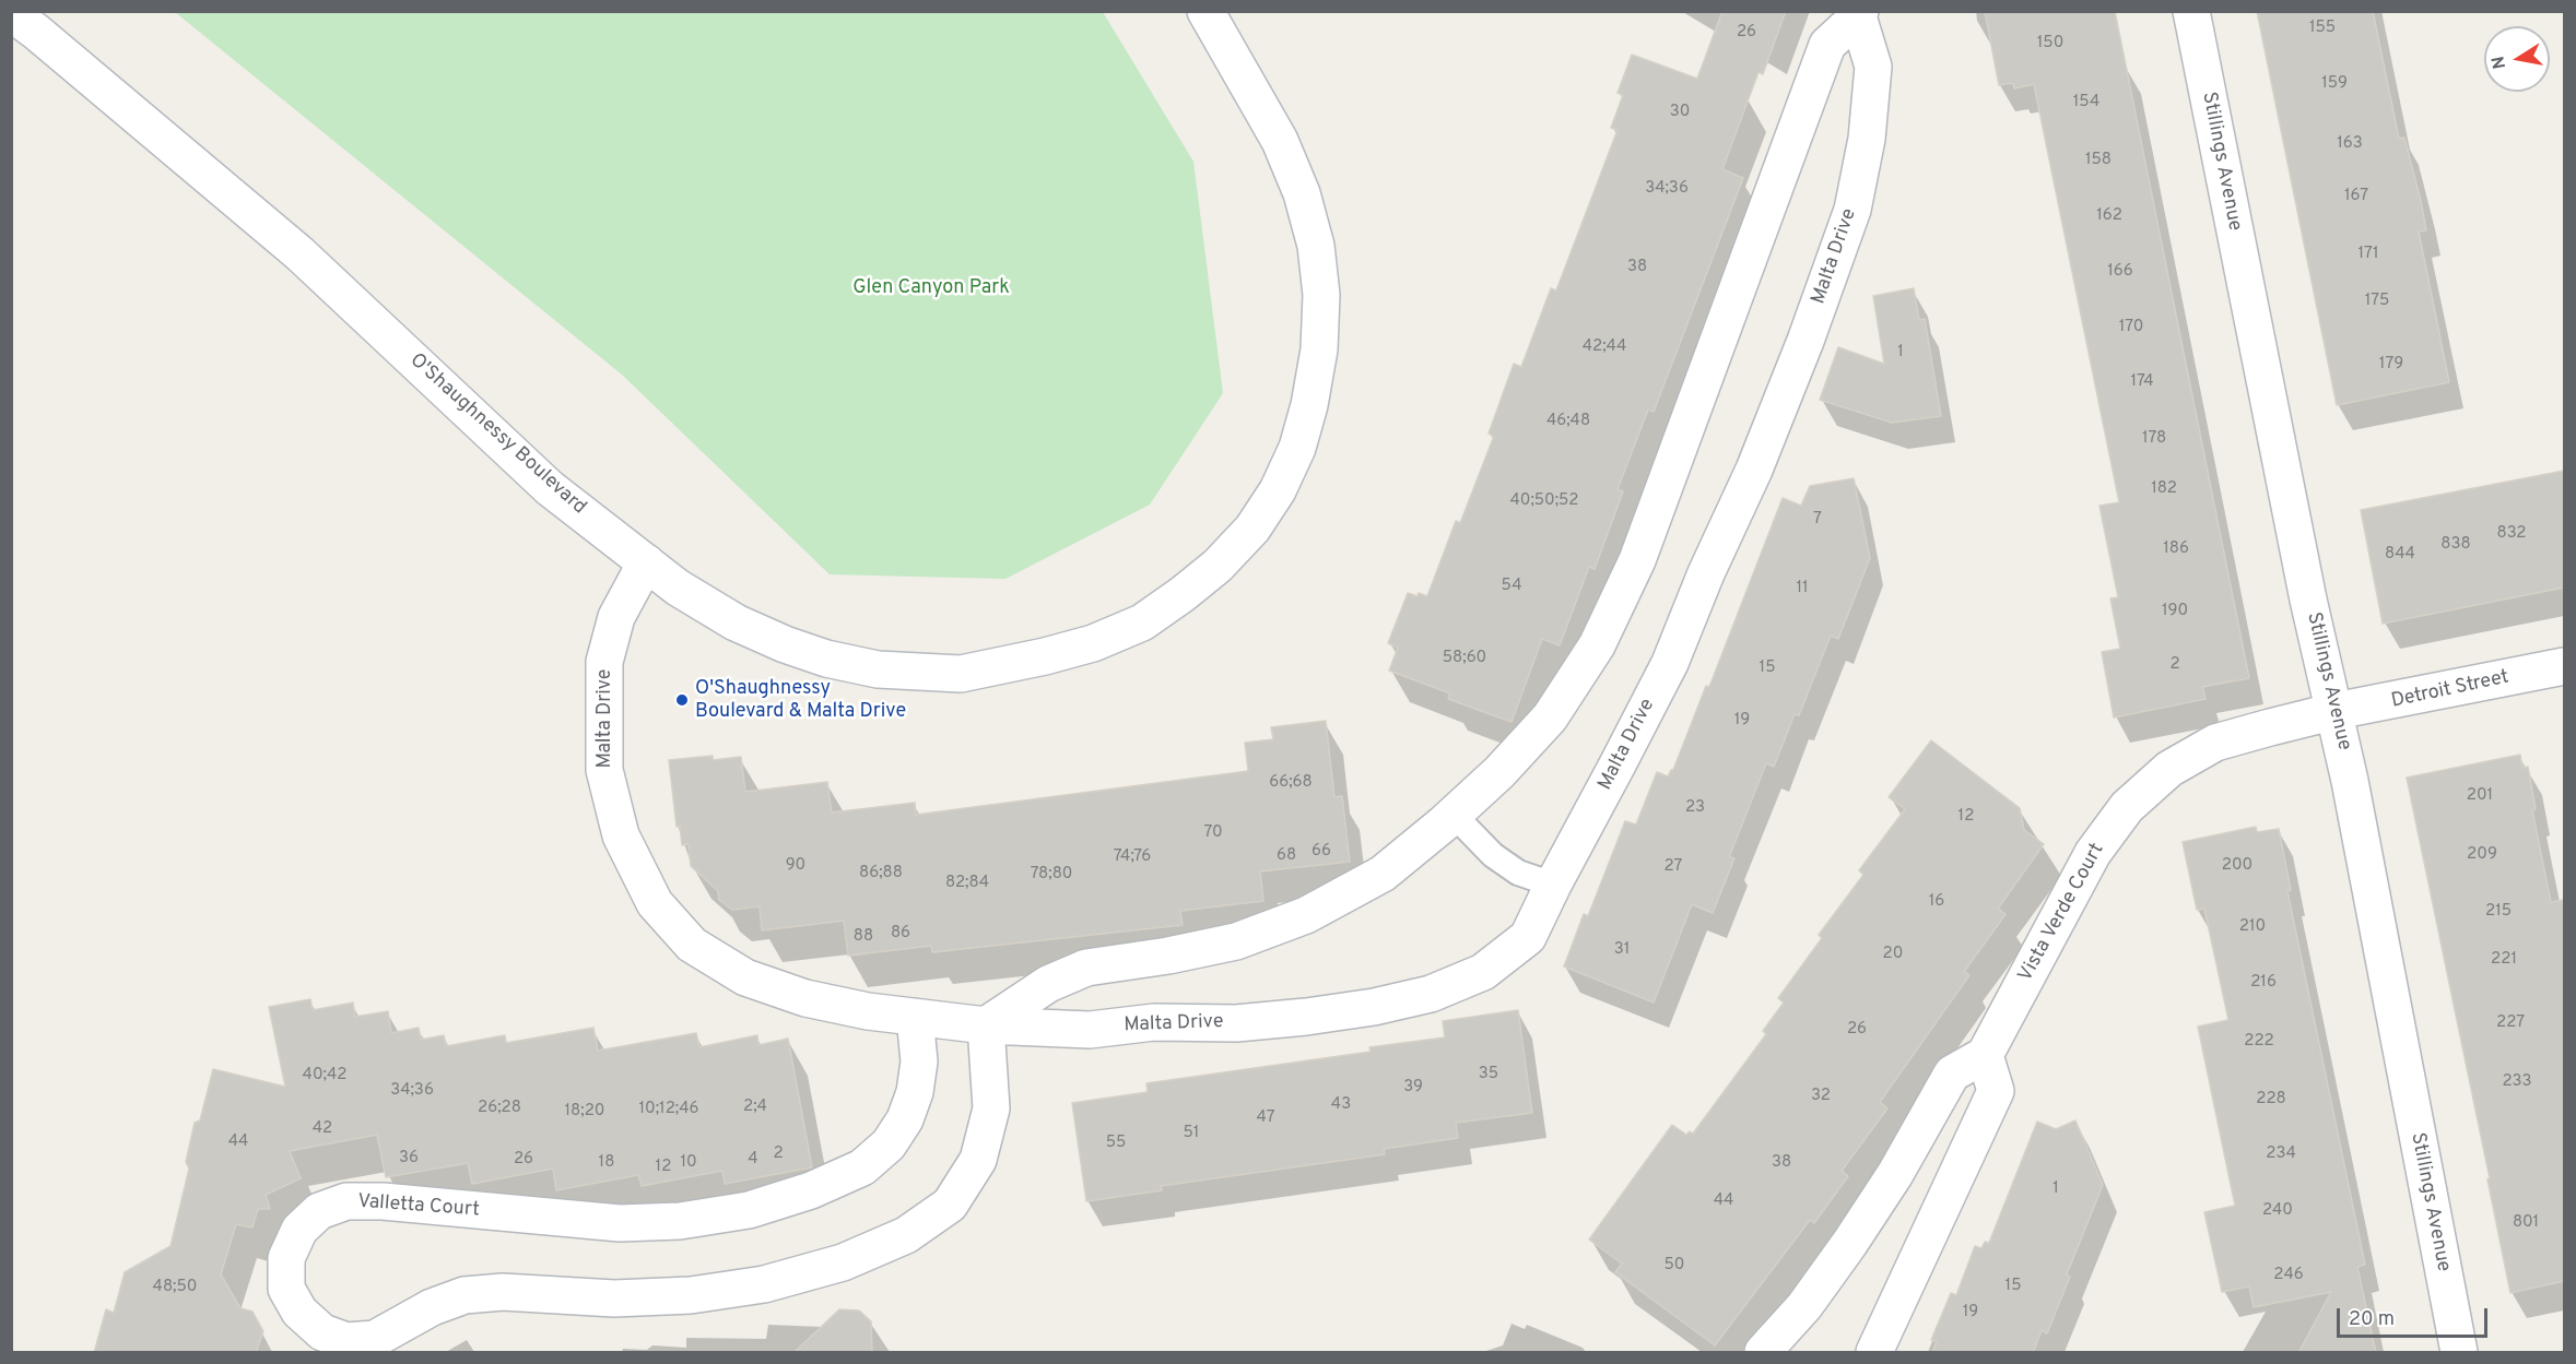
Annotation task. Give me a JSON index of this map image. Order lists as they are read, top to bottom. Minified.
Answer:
{"streets":{"street":["Stillings Avenue","Malta Drive","O'Shaughnessy Boulevard","Detroit Street","Vista Verde Court","Valletta Court"]},"crossings":[["Stillings Avenue","Detroit Street"],["Stillings Avenue","Vista Verde Court"],["Malta Drive","O'Shaughnessy Boulevard"],["Malta Drive","Valletta Court"],["Detroit Street","Vista Verde Court"]],"parks":["Glen Canyon Park"],"places":["O'Shaughnessy Boulevard & Malta Drive"],"house_numbers":["155","26","150","159","154","30","163","158","34;36","167","162","171","38","166","175","170","42;44","1","179","174","46;48","178","182","40;50;52","7","832","838","186","844","54","11","190","58;60","2","15","19","66;68","201","23","12","70","66","209","68","74;76","90","200","27","86;88","78;80","82;84","16","215","210","86","88","31","20","221","216","227","26","222","35","40;42","233","39","34;36","32","228","43","2;4","26;28","10;12;46","18;20","47","42","51","44","55","2","234","36","26","4","18","10","38","12","1","44","240","801","50","246","15","48;50","19"],"scale_bar":"20 m","north":"left"}
